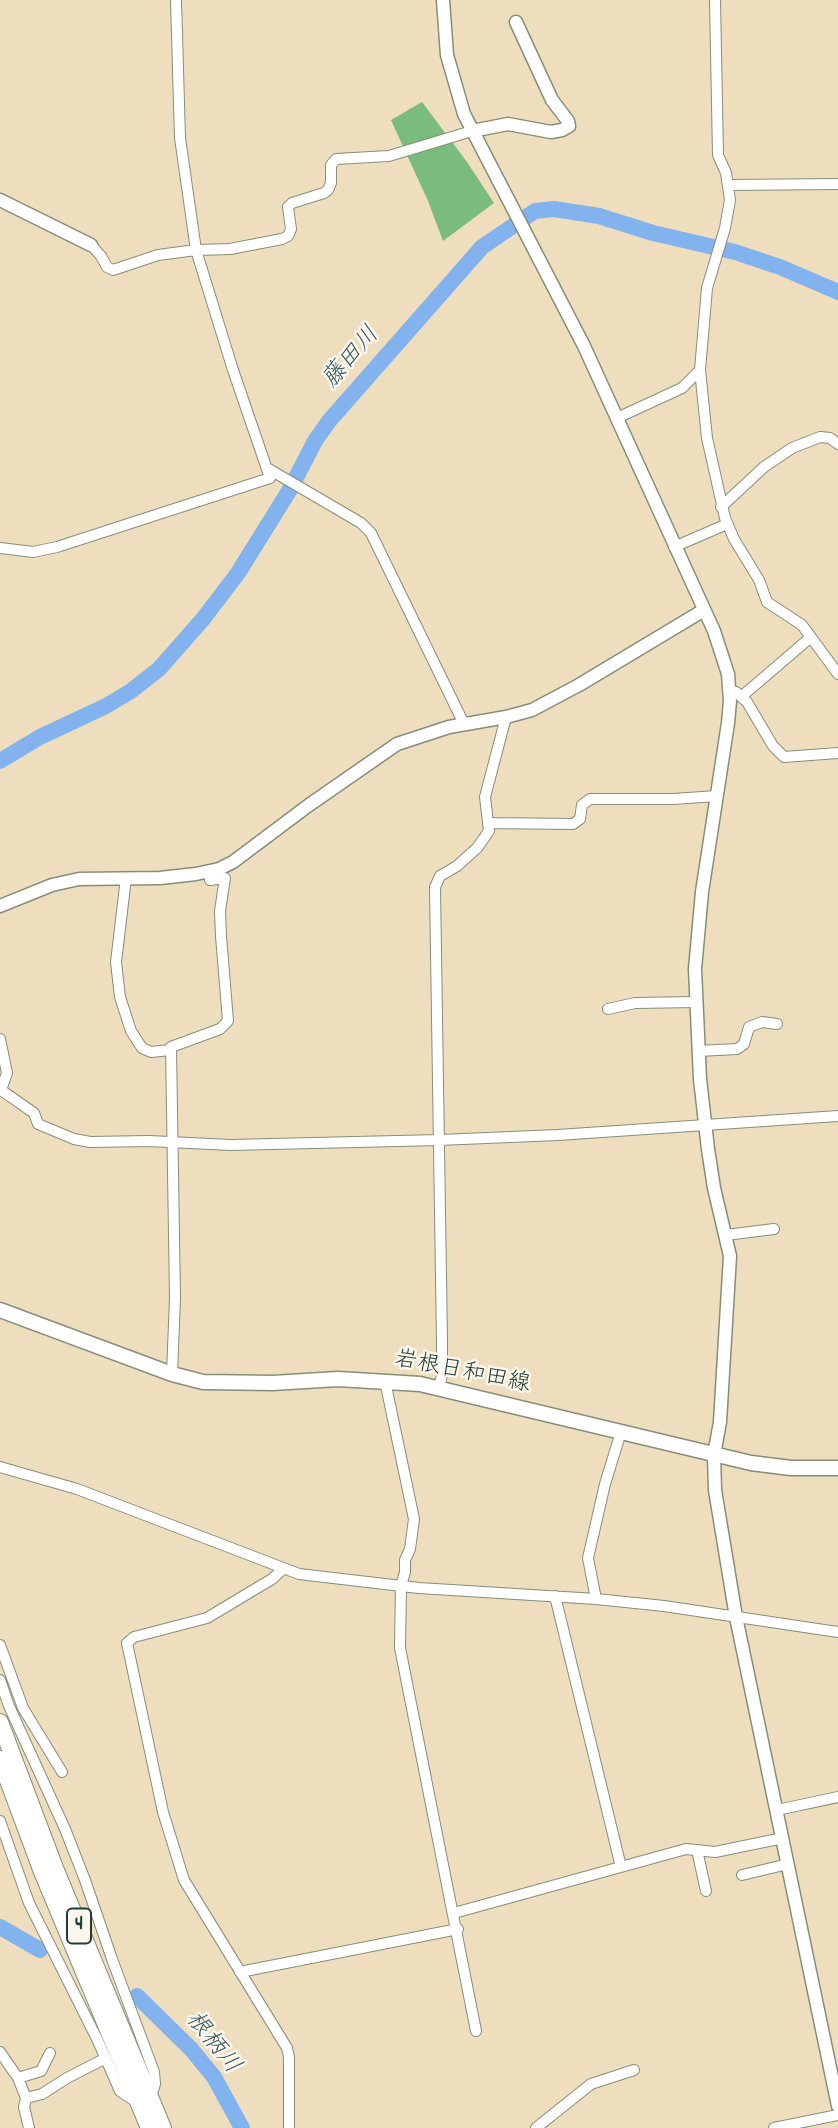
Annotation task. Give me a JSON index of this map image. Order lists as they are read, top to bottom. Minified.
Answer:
{"streets":{"highway":["4"],"main road":["岩根日和田線"]},"water":["藤田川","根柄川"]}
